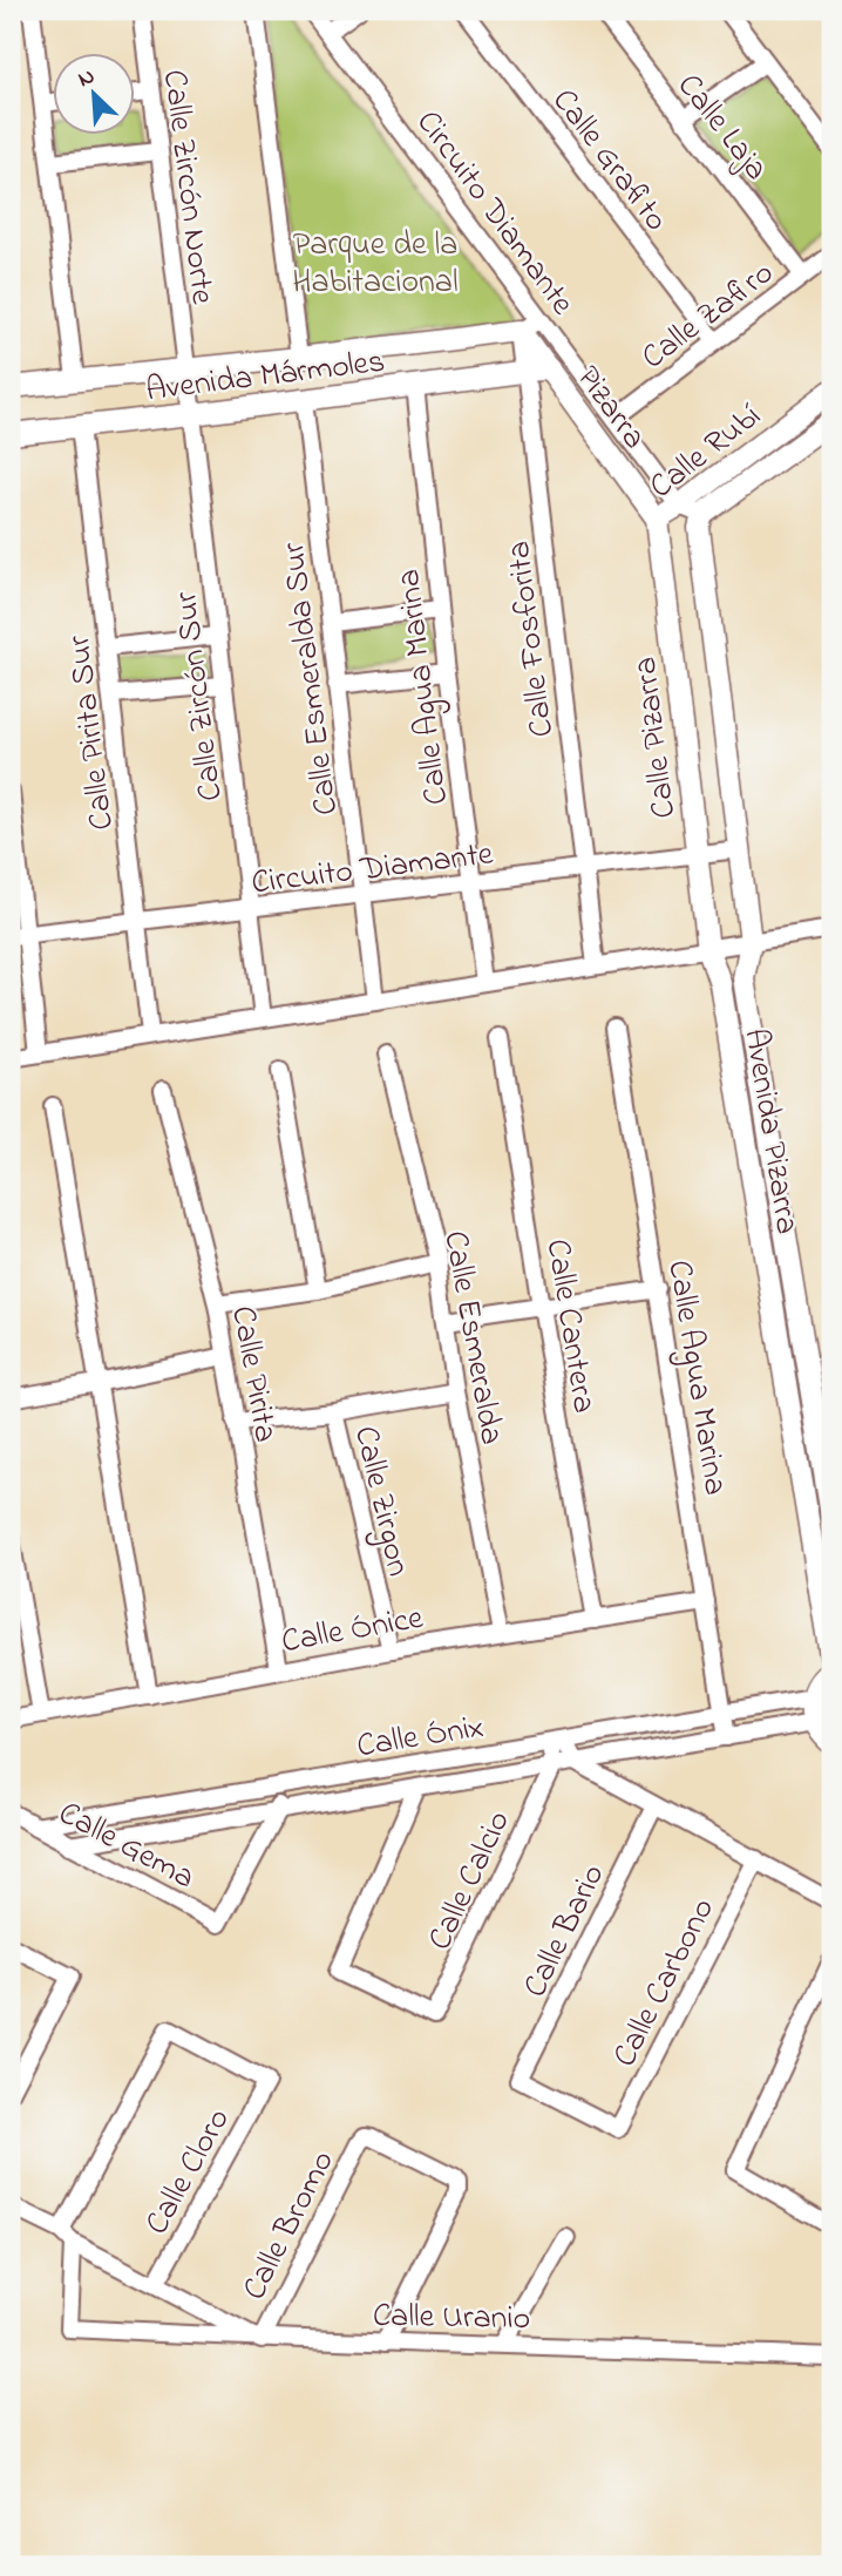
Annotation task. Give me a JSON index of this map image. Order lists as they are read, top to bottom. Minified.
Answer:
{"streets":{"street":["Calle Laja","Calle Grafito","Calle Zircón Norte","Circuito Diamante","Calle Zafiro","Avenida Mármoles","Pizarra","Calle Rubí","Calle Fosforita","Calle Esmeralda Sur","Calle Agua Marina","Calle Zircón Sur","Calle Pirita Sur","Calle Pizarra","Avenida Pizarra","Calle Cantera","Calle Esmeralda","Calle Pirita","Calle Zirgon","Calle Ónice","Calle Ónix","Calle Gema","Calle Calcio","Calle Bario","Calle Carbono","Calle Cloro","Calle Bromo","Calle Uranio"]},"crossings":[["Calle Laja","Calle Zafiro"],["Calle Grafito","Calle Zafiro"],["Calle Zircón Norte","Avenida Mármoles"],["Calle Zircón Norte","Calle Zircón Sur"],["Circuito Diamante","Calle Zafiro"],["Circuito Diamante","Calle Rubí"],["Circuito Diamante","Calle Fosforita"],["Circuito Diamante","Calle Esmeralda Sur"],["Circuito Diamante","Calle Agua Marina"],["Circuito Diamante","Calle Zircón Sur"],["Circuito Diamante","Calle Pirita Sur"],["Circuito Diamante","Calle Pizarra"],["Avenida Mármoles","Pizarra"],["Avenida Mármoles","Calle Fosforita"],["Avenida Mármoles","Calle Esmeralda Sur"],["Avenida Mármoles","Calle Agua Marina"],["Avenida Mármoles","Calle Zircón Sur"],["Avenida Mármoles","Calle Pirita Sur"],["Pizarra","Calle Rubí"],["Pizarra","Calle Fosforita"],["Pizarra","Calle Pizarra"],["Calle Rubí","Calle Pizarra"],["Calle Agua Marina","Calle Ónice"],["Calle Agua Marina","Calle Ónix"],["Calle Pizarra","Avenida Pizarra"],["Calle Cantera","Calle Ónice"],["Calle Esmeralda","Calle Zirgon"],["Calle Esmeralda","Calle Ónice"],["Calle Pirita","Calle Zirgon"],["Calle Pirita","Calle Ónice"],["Calle Zirgon","Calle Ónice"],["Calle Ónix","Calle Gema"],["Calle Ónix","Calle Calcio"],["Calle Bario","Calle Carbono"],["Calle Cloro","Calle Uranio"],["Calle Bromo","Calle Uranio"]],"parks":["Parque de la Habitacional"],"north":"top left"}
